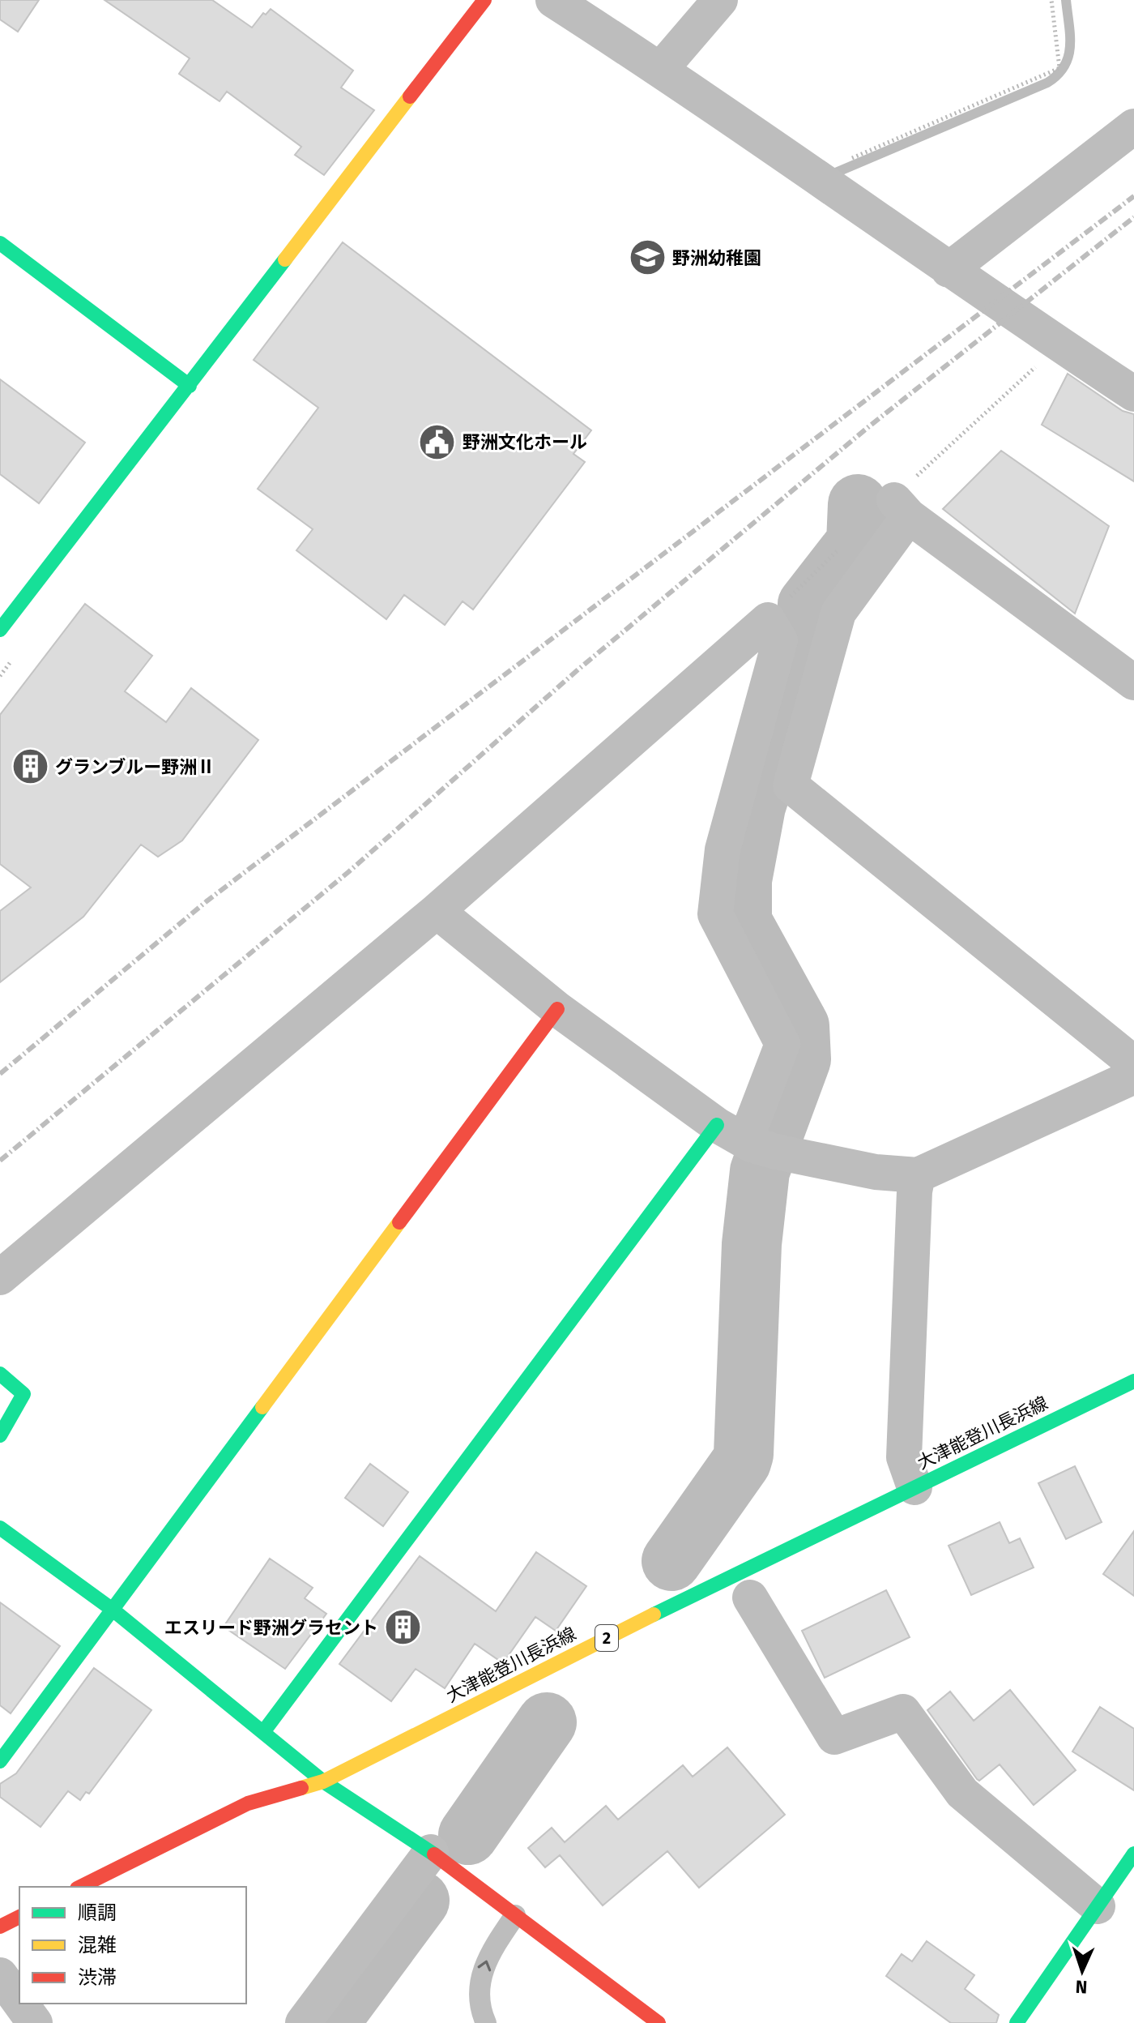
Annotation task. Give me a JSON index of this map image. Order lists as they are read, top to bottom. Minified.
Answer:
{"streets":{"street":["大津能登川長浜線","2"]},"places":{"school or university":["野洲幼稚園"],"public building":["野洲文化ホール"],"building":["グランブルー野洲Ⅱ","エスリード野洲グラセント"]},"legend":["順調","混雑","渋滞"],"north":"bottom"}
